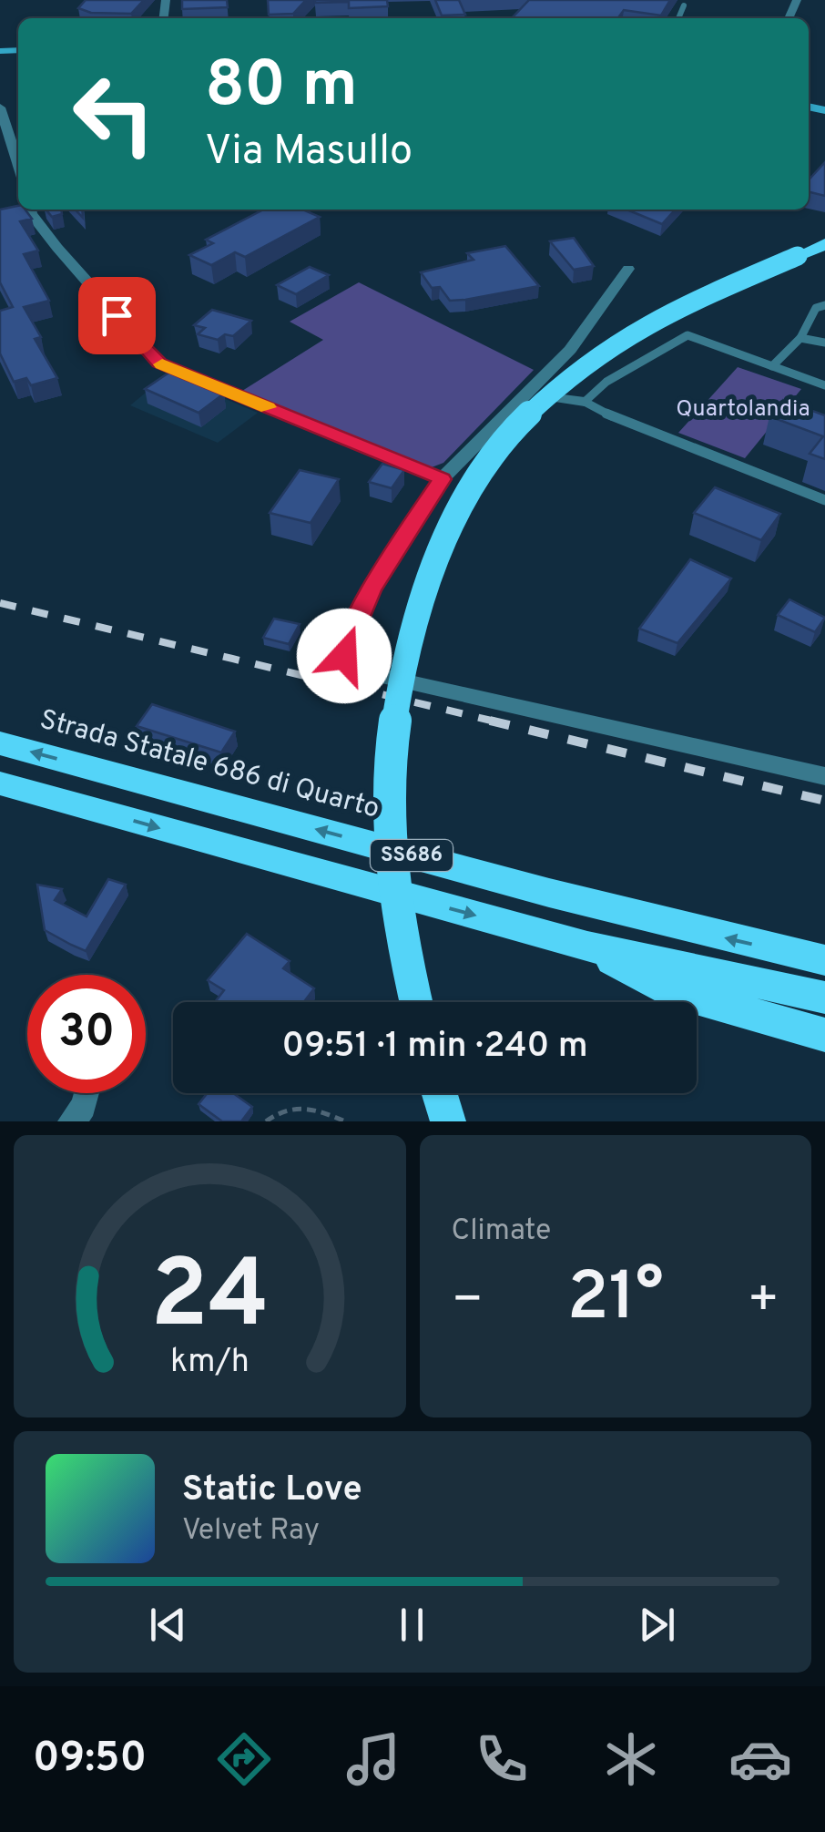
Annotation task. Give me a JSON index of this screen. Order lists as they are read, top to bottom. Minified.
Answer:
{"streets":{"highway":["Strada Statale 686 di Quarto","SS686"]},"parks":["Quartolandia"],"page":{"turn":["80 m","Via Masullo"],"limit":"30","trip":"09:51 · 1 min · 240 m","tile":"Climate","heat":["−","21°","+"],"song":["Static Love","Velvet Ray"],"tabs":"09:50","gauge":["24","km/h"]}}
